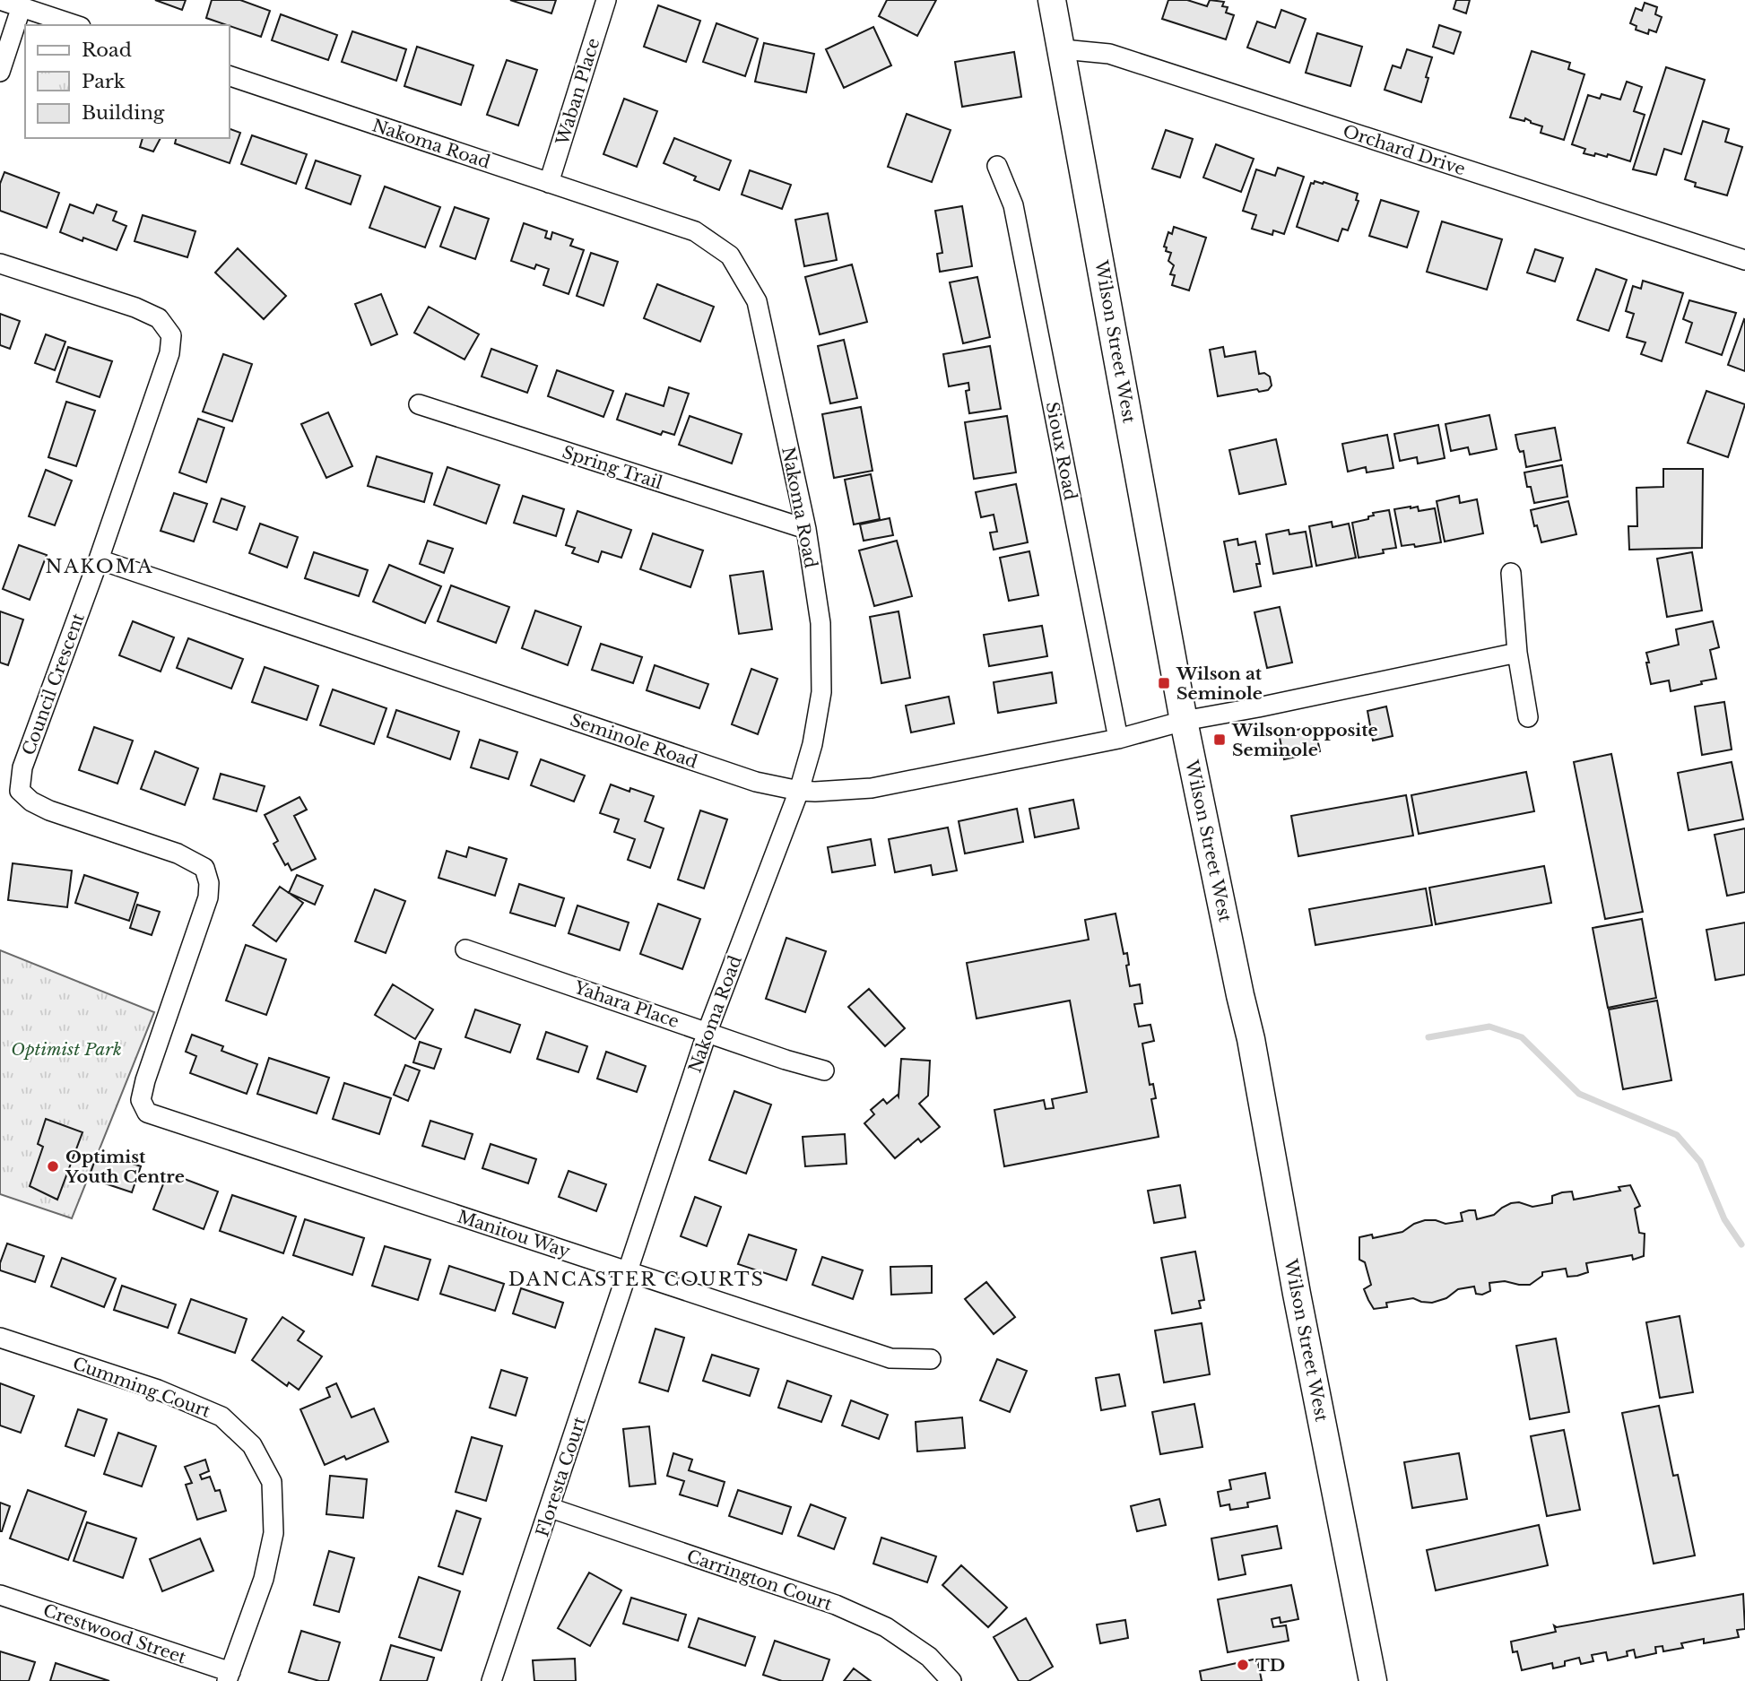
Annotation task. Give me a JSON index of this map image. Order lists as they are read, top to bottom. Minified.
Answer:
{"streets":{"main road":["Wilson Street West"],"street":["Waban Place","Nakoma Road","Orchard Drive","Sioux Road","Spring Trail","Council Crescent","Seminole Road","Yahara Place","Manitou Way","Cumming Court","Floresta Court","Carrington Court","Crestwood Street"]},"crossings":[["Waban Place","Nakoma Road"],["Nakoma Road","Spring Trail"],["Nakoma Road","Seminole Road"],["Nakoma Road","Yahara Place"],["Nakoma Road","Manitou Way"],["Nakoma Road","Floresta Court"],["Orchard Drive","Wilson Street West"],["Wilson Street West","Seminole Road"],["Sioux Road","Seminole Road"],["Council Crescent","Seminole Road"],["Council Crescent","Manitou Way"],["Manitou Way","Floresta Court"],["Cumming Court","Crestwood Street"],["Floresta Court","Carrington Court"]],"districts":["NAKOMA","DANCASTER COURTS"],"parks":["Optimist Park"],"places":{"transit":["Wilson at Seminole","Wilson opposite Seminole"],"other":["Optimist Youth Centre","TD"]},"legend":["Road","Park","Building"]}
